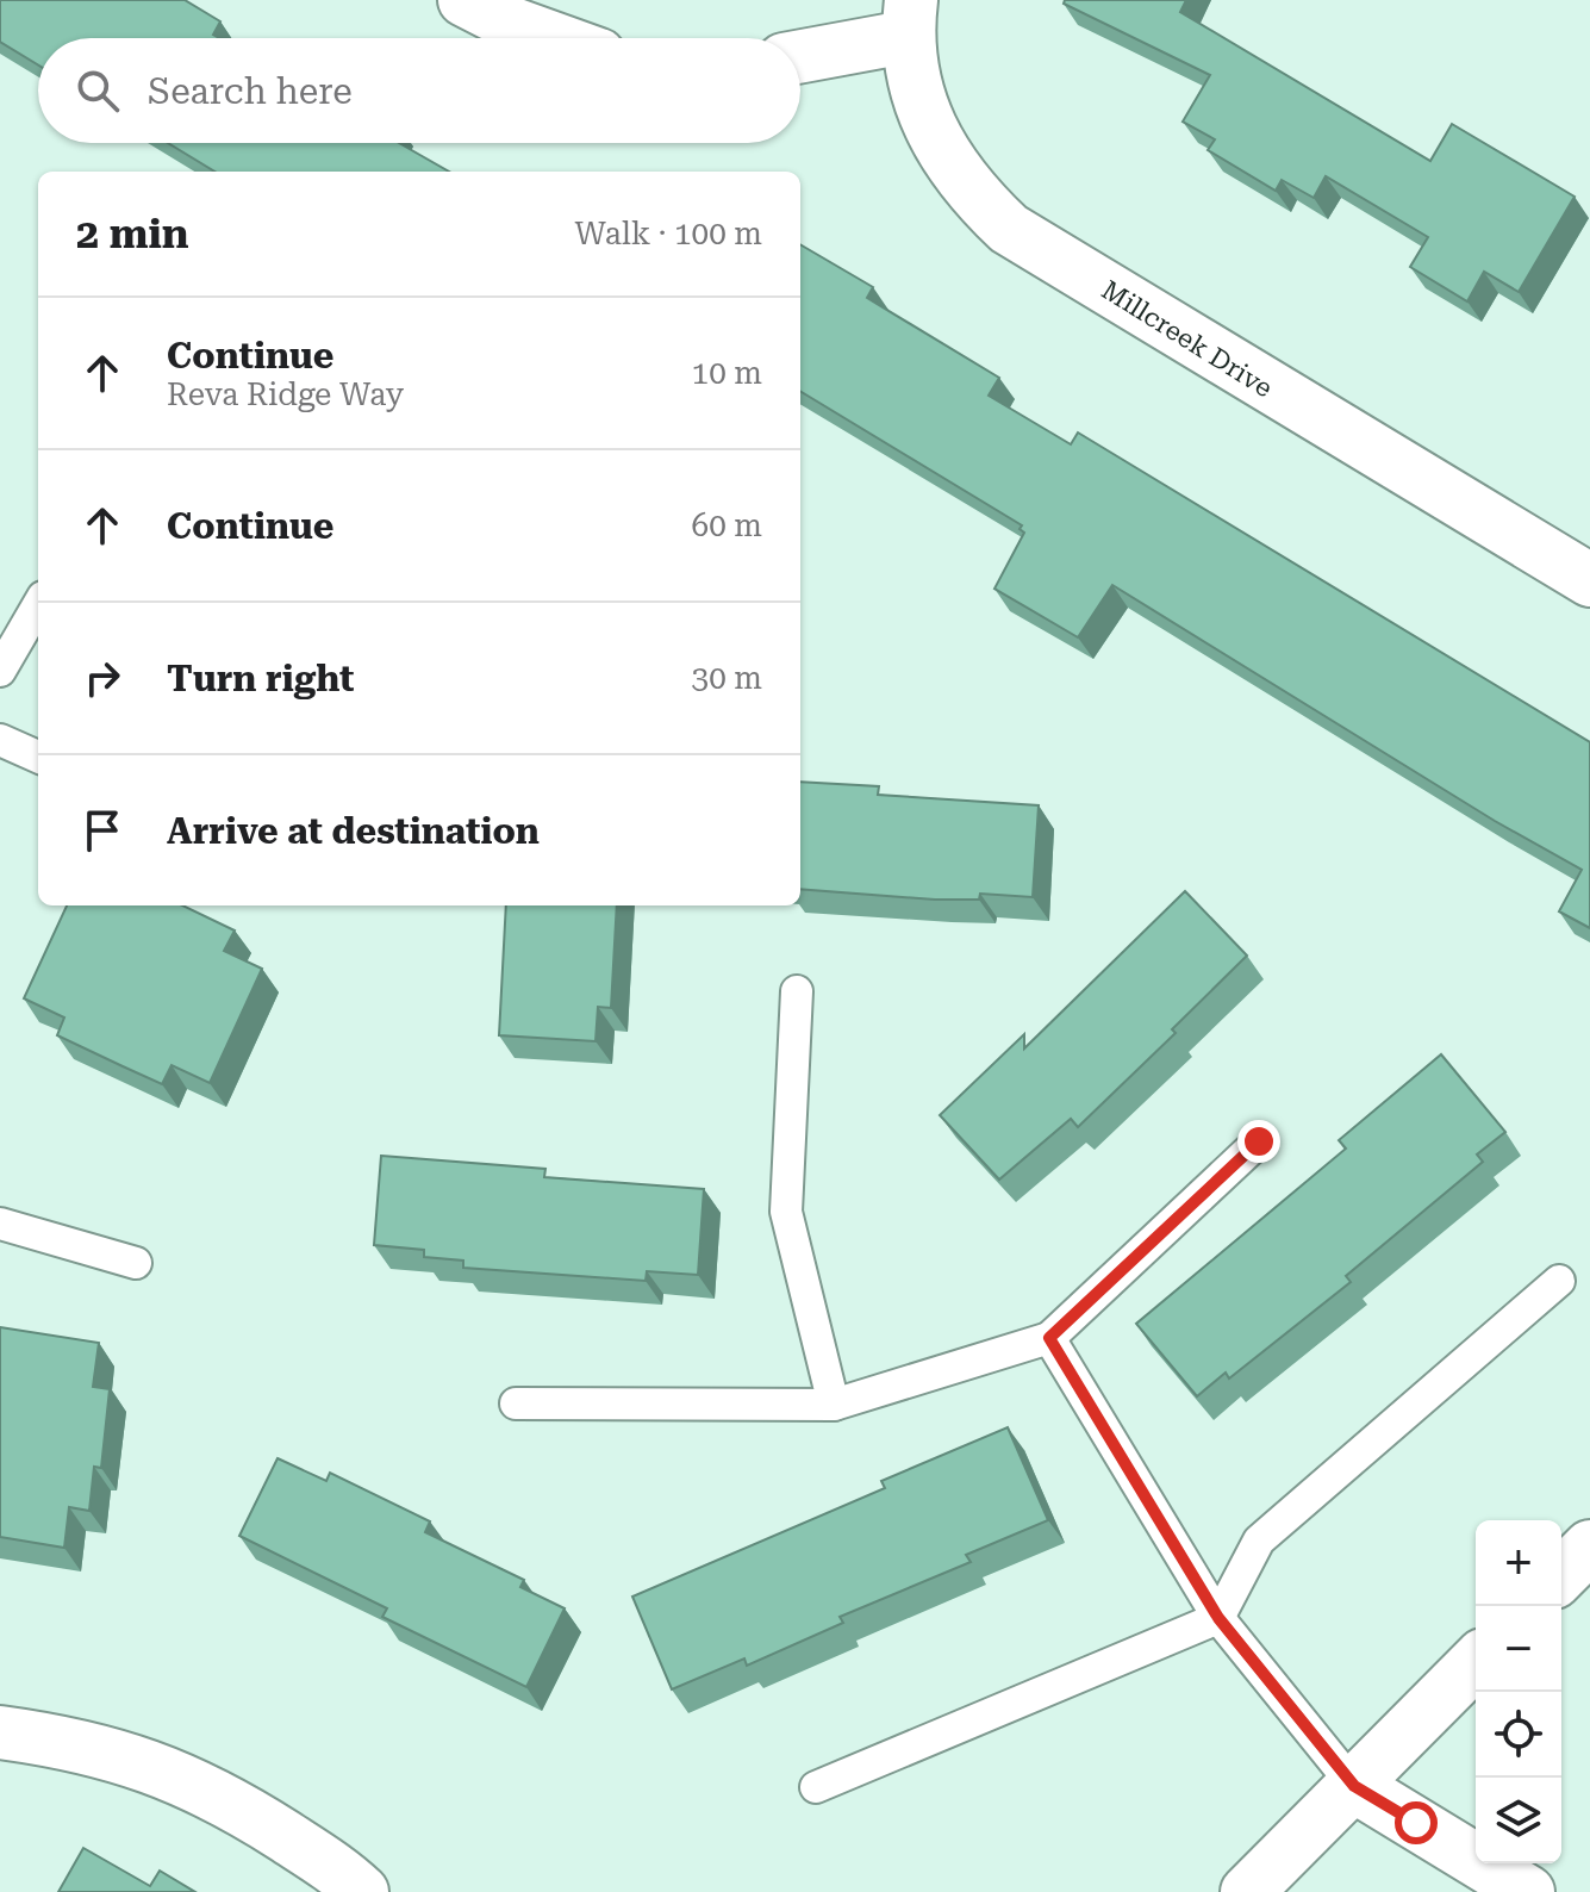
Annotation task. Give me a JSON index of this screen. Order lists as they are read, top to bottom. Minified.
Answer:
{"streets":{"street":["Millcreek Drive"]},"page":{"search":"Search here","heading":["2 min","Walk · 100 m"],"list":[["Continue","Reva Ridge Way","10 m"],["Continue","60 m"],["Turn right","30 m"],"Arrive at destination"],"map_buttons":["+","−"]}}
